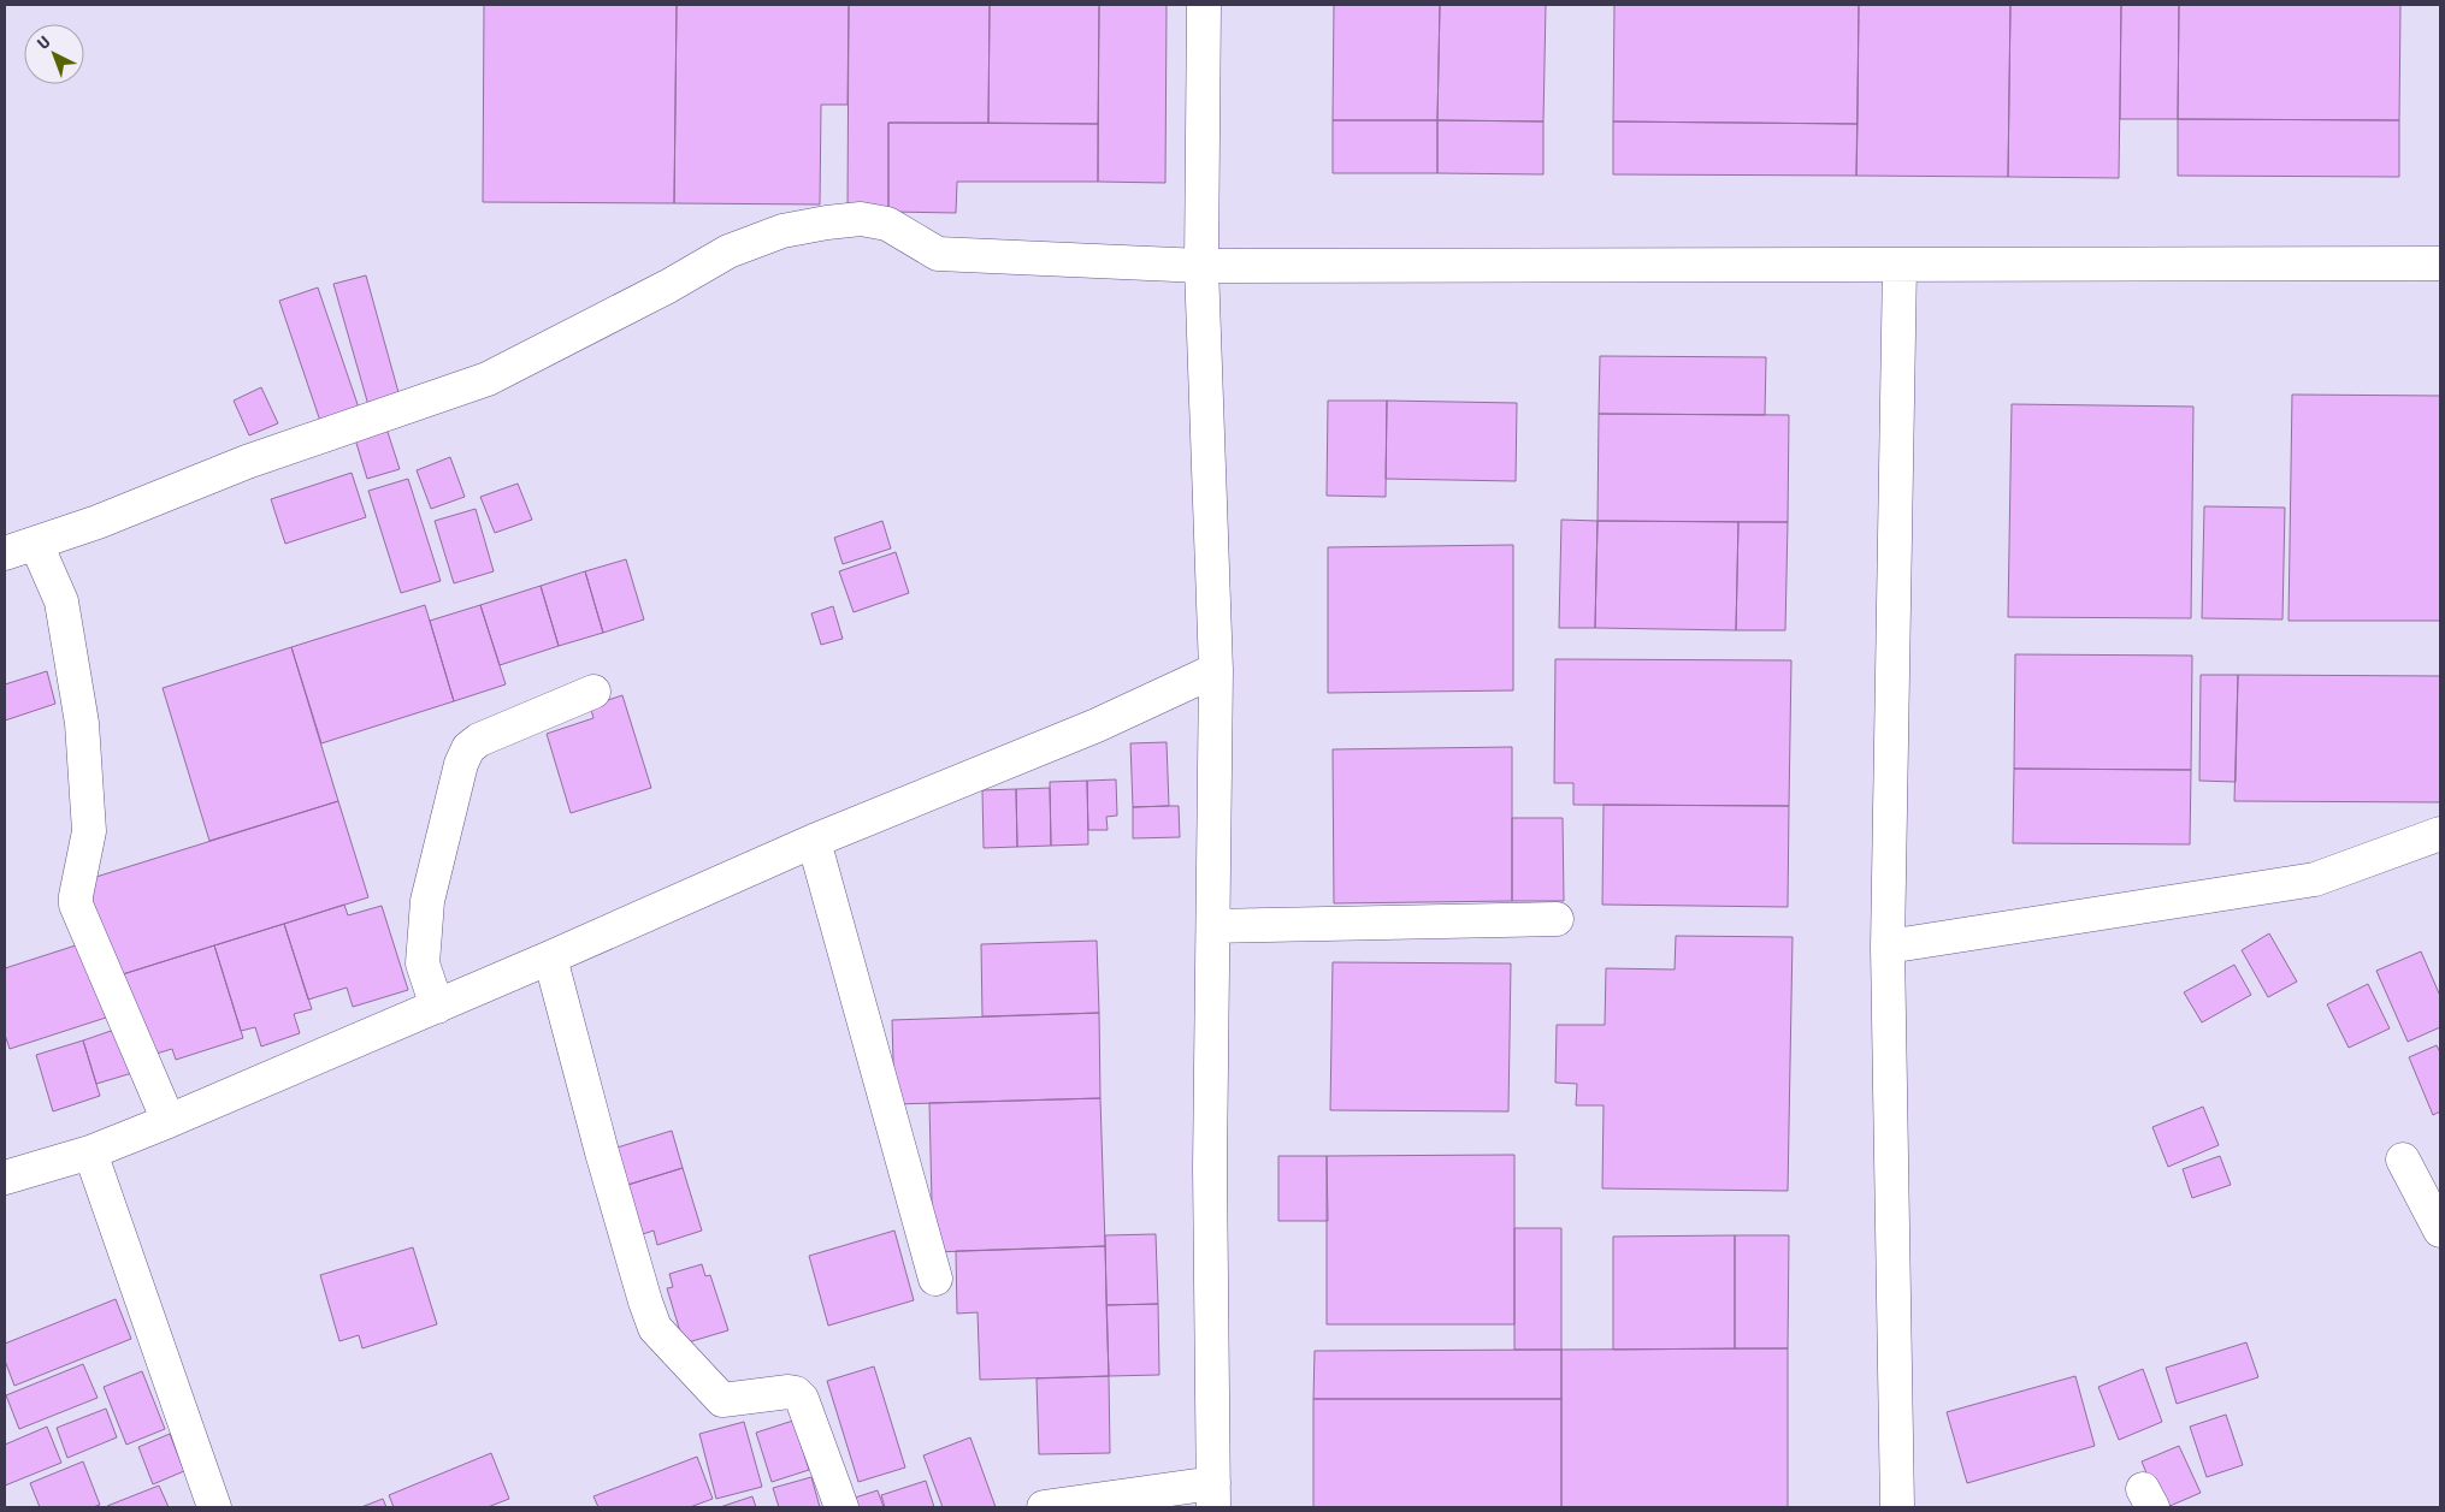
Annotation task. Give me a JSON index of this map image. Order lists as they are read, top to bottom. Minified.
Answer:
{"north":"top left"}
